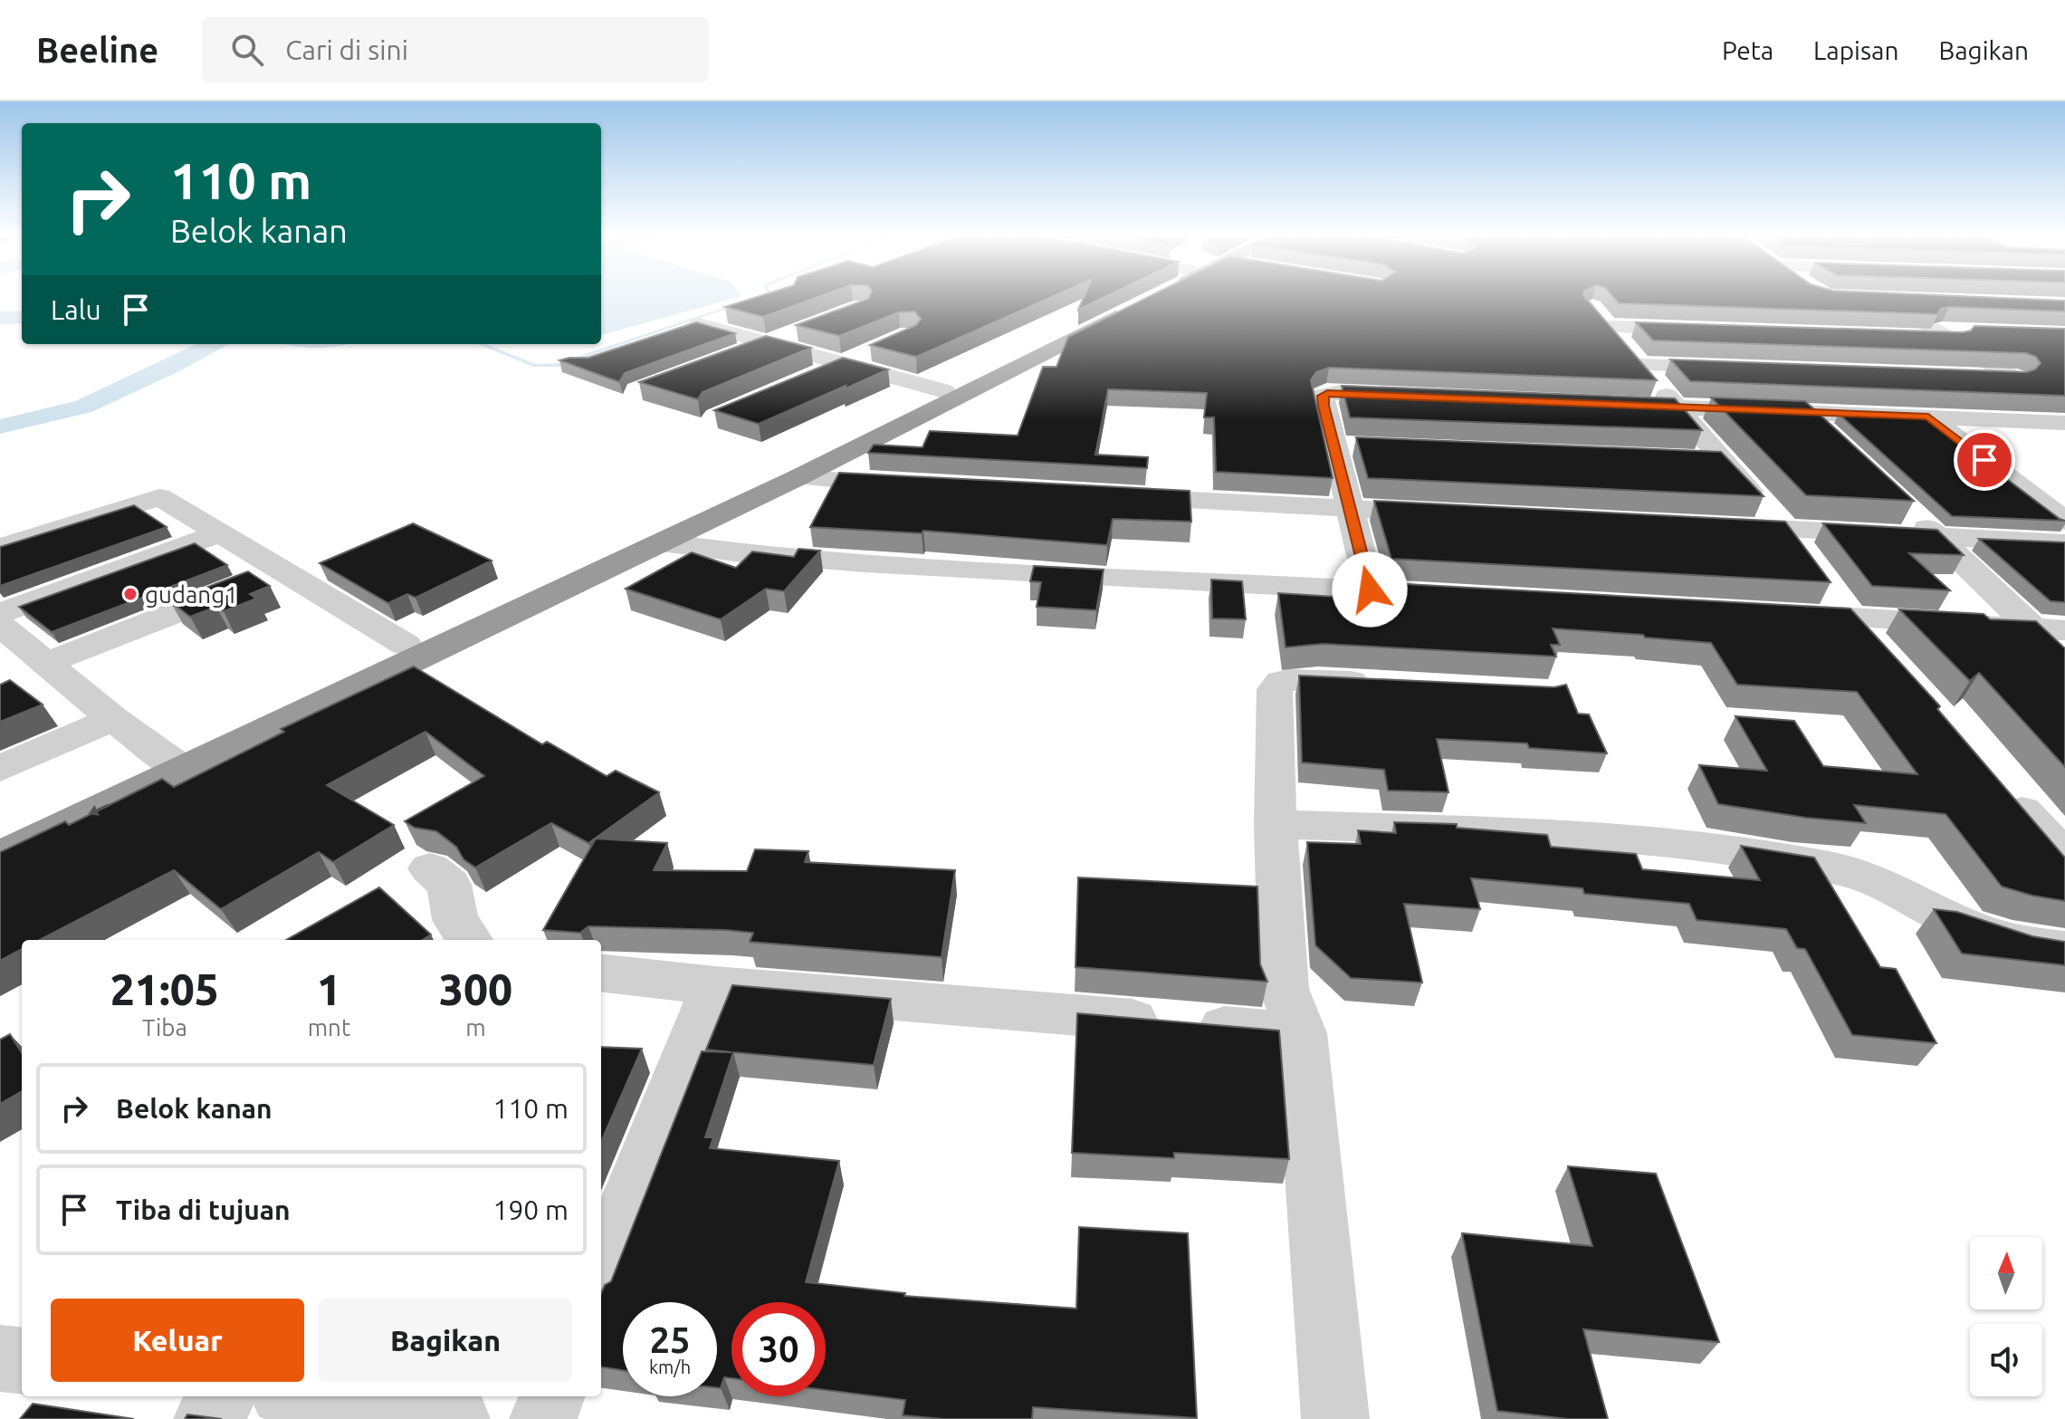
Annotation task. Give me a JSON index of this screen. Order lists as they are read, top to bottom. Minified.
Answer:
{"places":["gudang1"],"north":"top","page":{"header":"Beeline","search":"Cari di sini","nav":["Peta","Lapisan","Bagikan"],"turn":["110 m","Belok kanan"],"then":"Lalu","eta":["21:05","Tiba","1","mnt","300","m"],"list":[{"name":"Belok kanan","value":"110 m"},{"name":"Tiba di tujuan","value":"190 m"}],"buttons":["Keluar","Bagikan"],"speed":"25 km/h","limit":"30"}}
